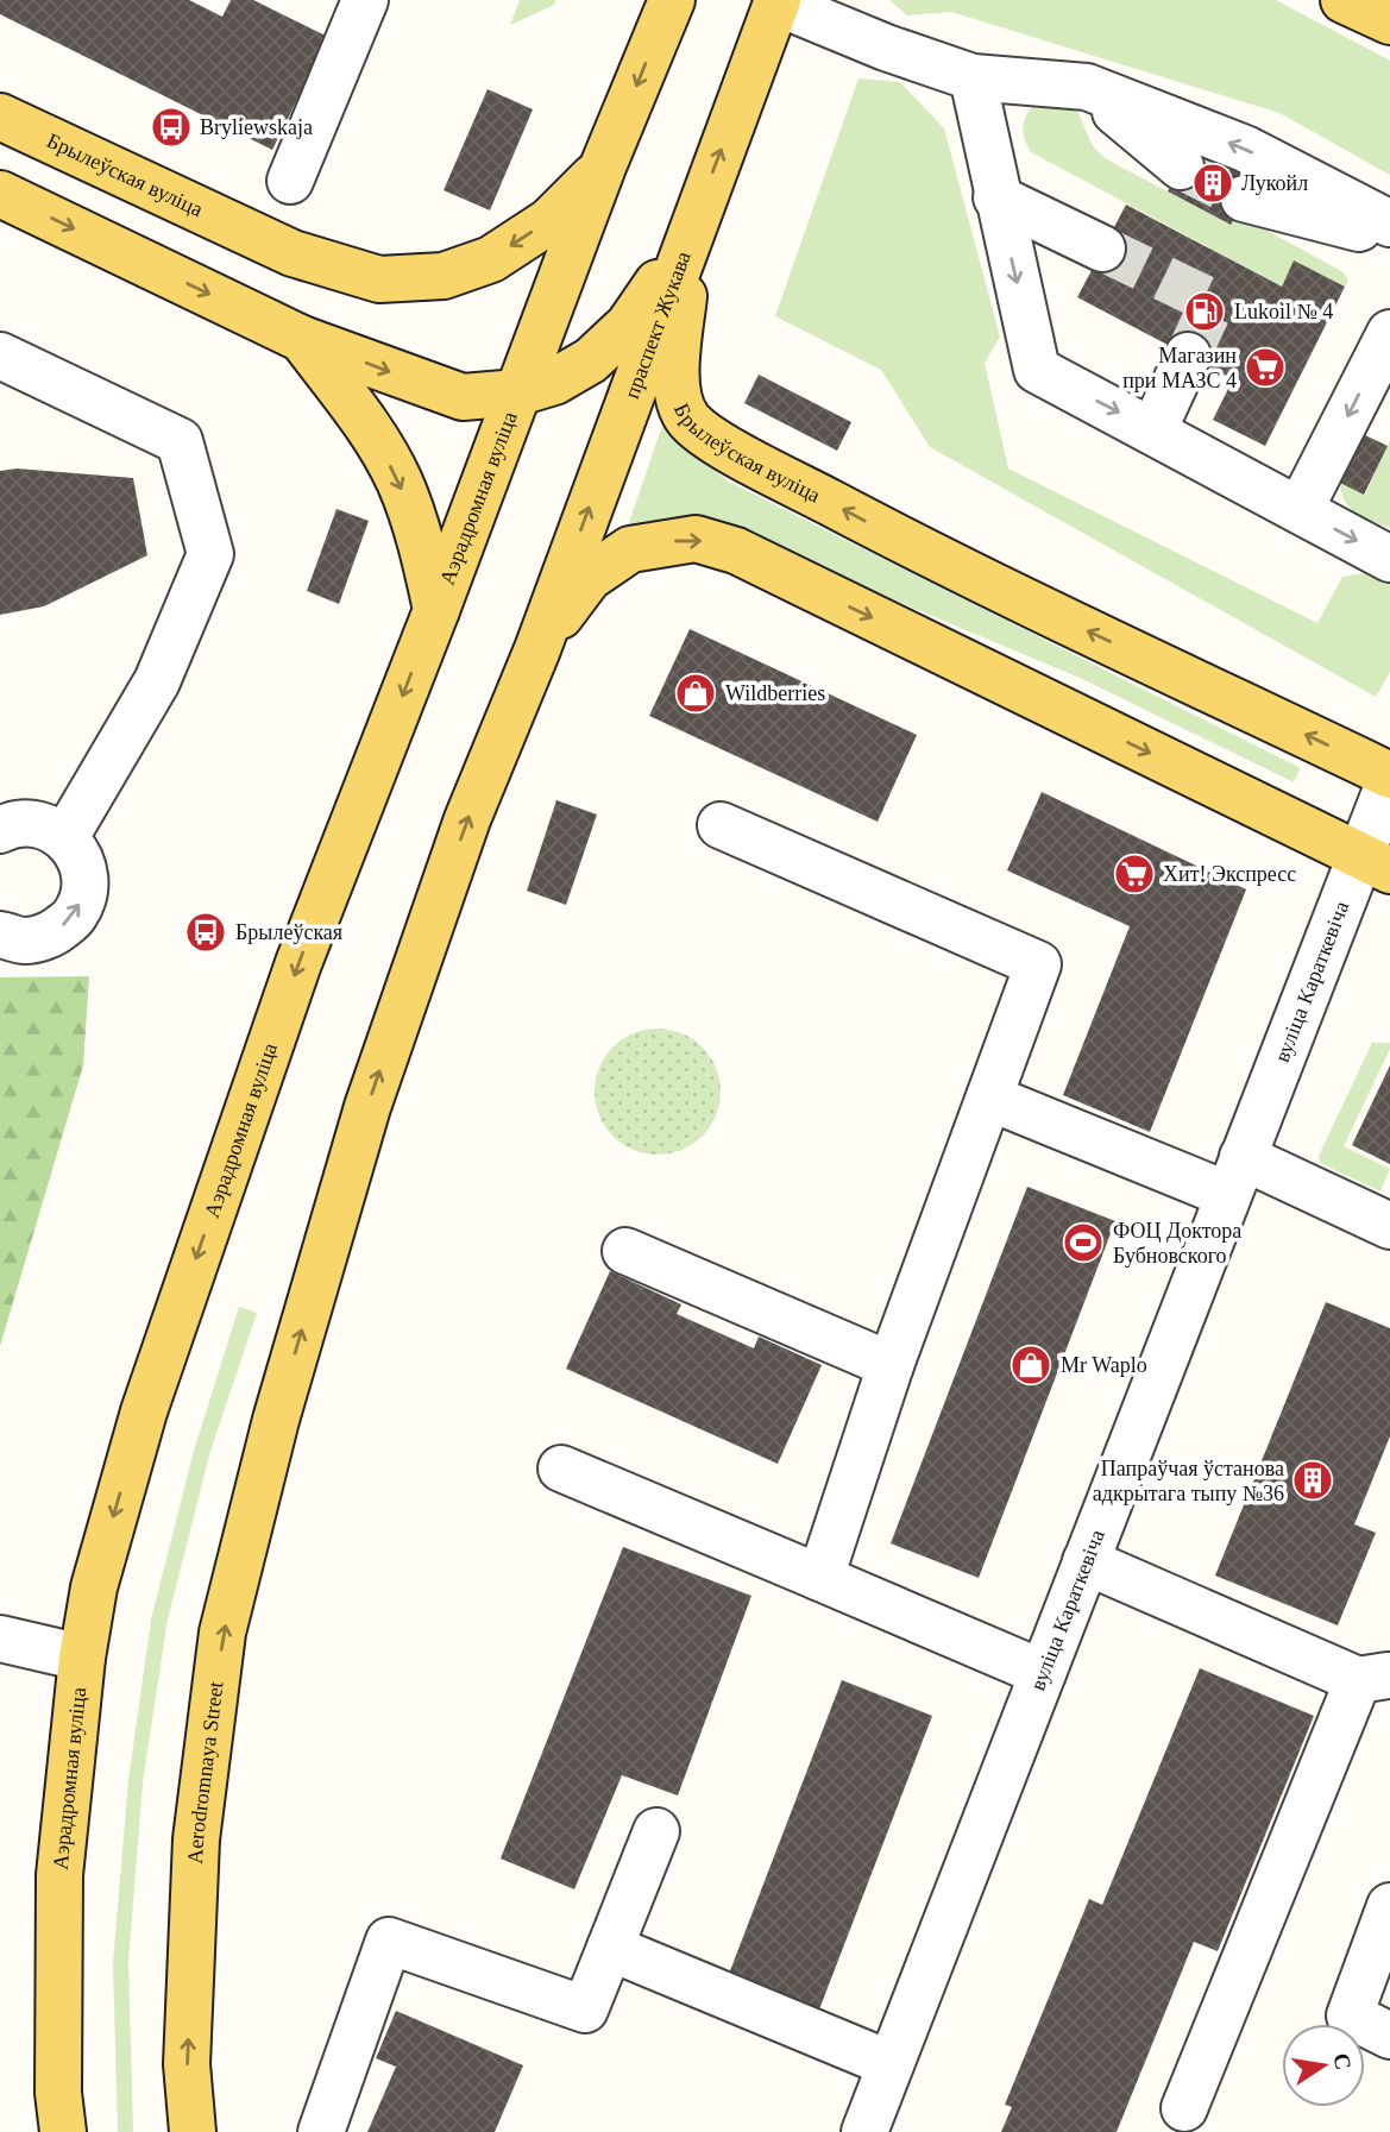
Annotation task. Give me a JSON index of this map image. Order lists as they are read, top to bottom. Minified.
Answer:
{"streets":{"main road":["Брылеўская вуліца","праспект Жукава","Аэрадромная вуліца","Aerodromnaya Street"],"street":["вуліца Караткевіча"]},"crossings":[["Брылеўская вуліца","праспект Жукава"],["Брылеўская вуліца","Аэрадромная вуліца"],["Брылеўская вуліца","вуліца Караткевіча"],["праспект Жукава","Aerodromnaya Street"]],"one_way":["праспект Жукава","Аэрадромная вуліца","Aerodromnaya Street"],"places":{"bus stop":["Bryliewskaja","Брылеўская"],"building":["Лукойл","Папраўчая ўстанова адкрытага тыпу №36"],"fuel station":["Lukoil № 4"],"supermarket":["Магазин при МАЗС 4","Хит! Экспресс"],"shop":["Wildberries","Mr Waplo"],"sports":["ФОЦ Доктора Бубновского"]},"north":"right"}
